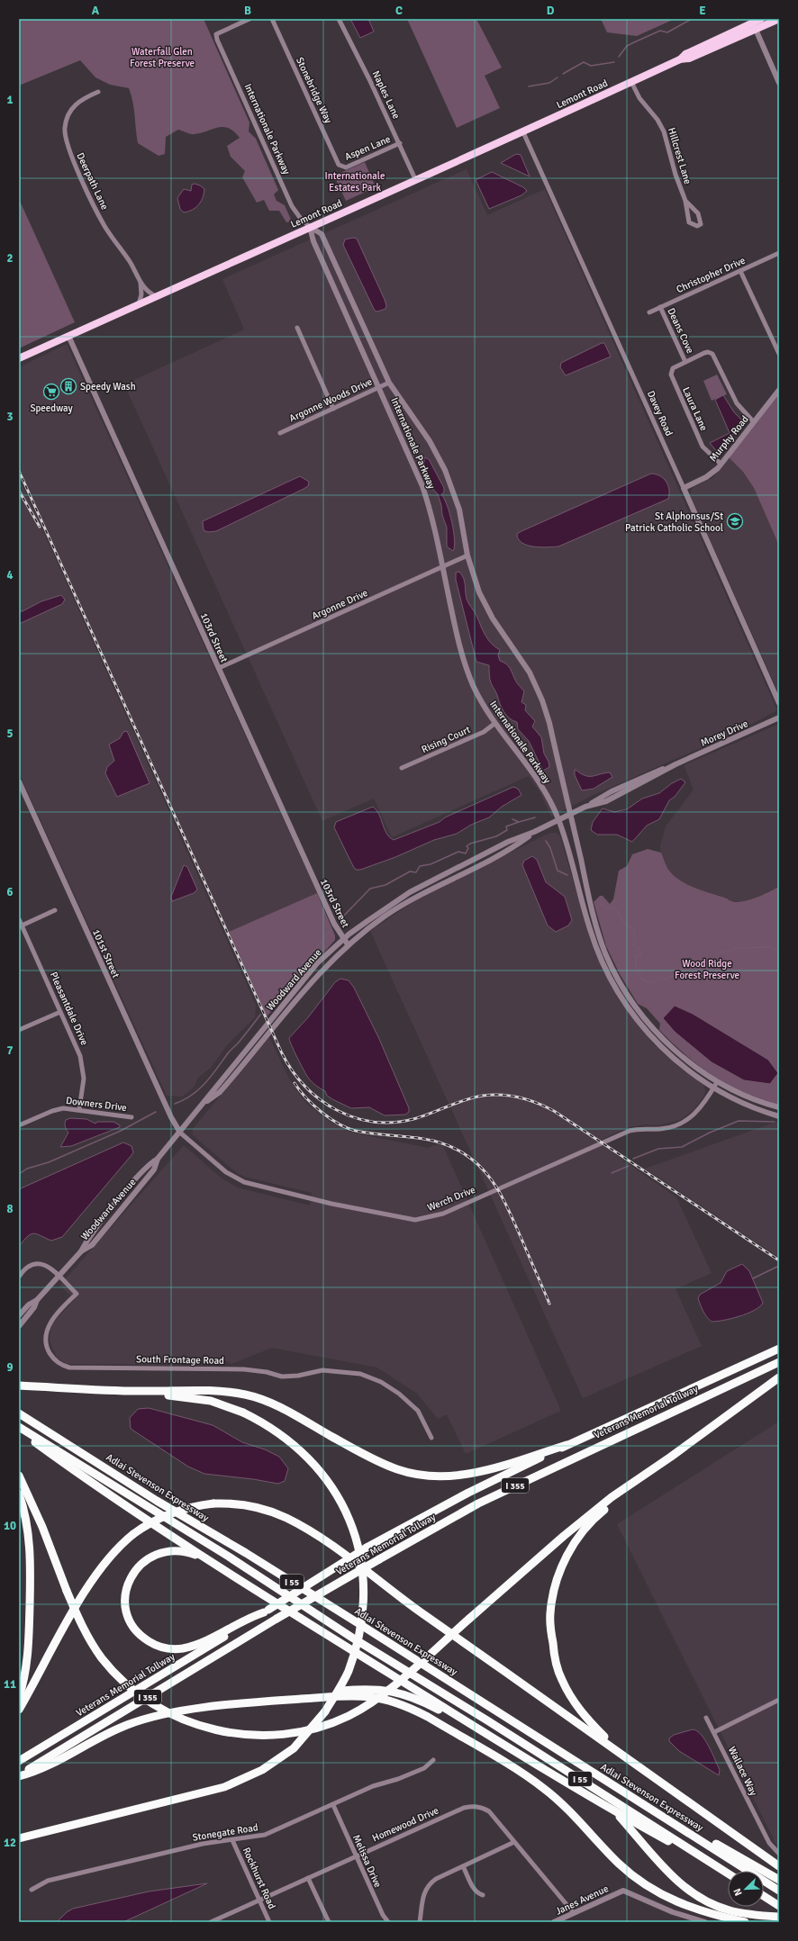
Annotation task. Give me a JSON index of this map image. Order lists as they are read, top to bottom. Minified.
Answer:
{"streets":{"highway":["Veterans Memorial Tollway","I 355","Adlai Stevenson Expressway","I 55"],"main road":["Lemont Road"],"street":["Stonebridge Way","Naples Lane","Internationale Parkway","Aspen Lane","Hillcrest Lane","Deerpath Lane","Christopher Drive","Deans Cove","Argonne Woods Drive","Laura Lane","Davey Road","Murphy Road","Argonne Drive","103rd Street","Morey Drive","Rising Court","101st Street","Woodward Avenue","Pleasantdale Drive","Downers Drive","Werch Drive","South Frontage Road","Wallace Way","Homewood Drive","Stonegate Road","Melissa Drive","Rockhurst Road","Janes Avenue"]},"crossings":[["Stonebridge Way","Aspen Lane"],["Lemont Road","Naples Lane"],["Lemont Road","Internationale Parkway"],["Lemont Road","Hillcrest Lane"],["Lemont Road","Deerpath Lane"],["Lemont Road","Davey Road"],["Lemont Road","103rd Street"],["Naples Lane","Aspen Lane"],["Internationale Parkway","Argonne Woods Drive"],["Internationale Parkway","Argonne Drive"],["Internationale Parkway","Morey Drive"],["Internationale Parkway","Rising Court"],["Internationale Parkway","Woodward Avenue"],["Internationale Parkway","Werch Drive"],["Christopher Drive","Deans Cove"],["Deans Cove","Laura Lane"],["Laura Lane","Murphy Road"],["Davey Road","Murphy Road"],["Argonne Drive","103rd Street"],["103rd Street","Woodward Avenue"],["Morey Drive","Woodward Avenue"],["101st Street","Woodward Avenue"],["101st Street","Werch Drive"],["Woodward Avenue","Werch Drive"],["Woodward Avenue","South Frontage Road"],["Pleasantdale Drive","Downers Drive"],["Homewood Drive","Melissa Drive"],["Homewood Drive","Rockhurst Road"],["Homewood Drive","Janes Avenue"],["Stonegate Road","Melissa Drive"],["Stonegate Road","Rockhurst Road"]],"parks":["Waterfall Glen Forest Preserve","Internationale Estates Park","Wood Ridge Forest Preserve"],"places":{"building":["Speedy Wash"],"supermarket":["Speedway"],"school or university":["St Alphonsus/St Patrick Catholic School"]},"north":"bottom left","grid":{"columns":["A","B","C","D","E"],"rows":["1","2","3","4","5","6","7","8","9","10","11","12"]}}
